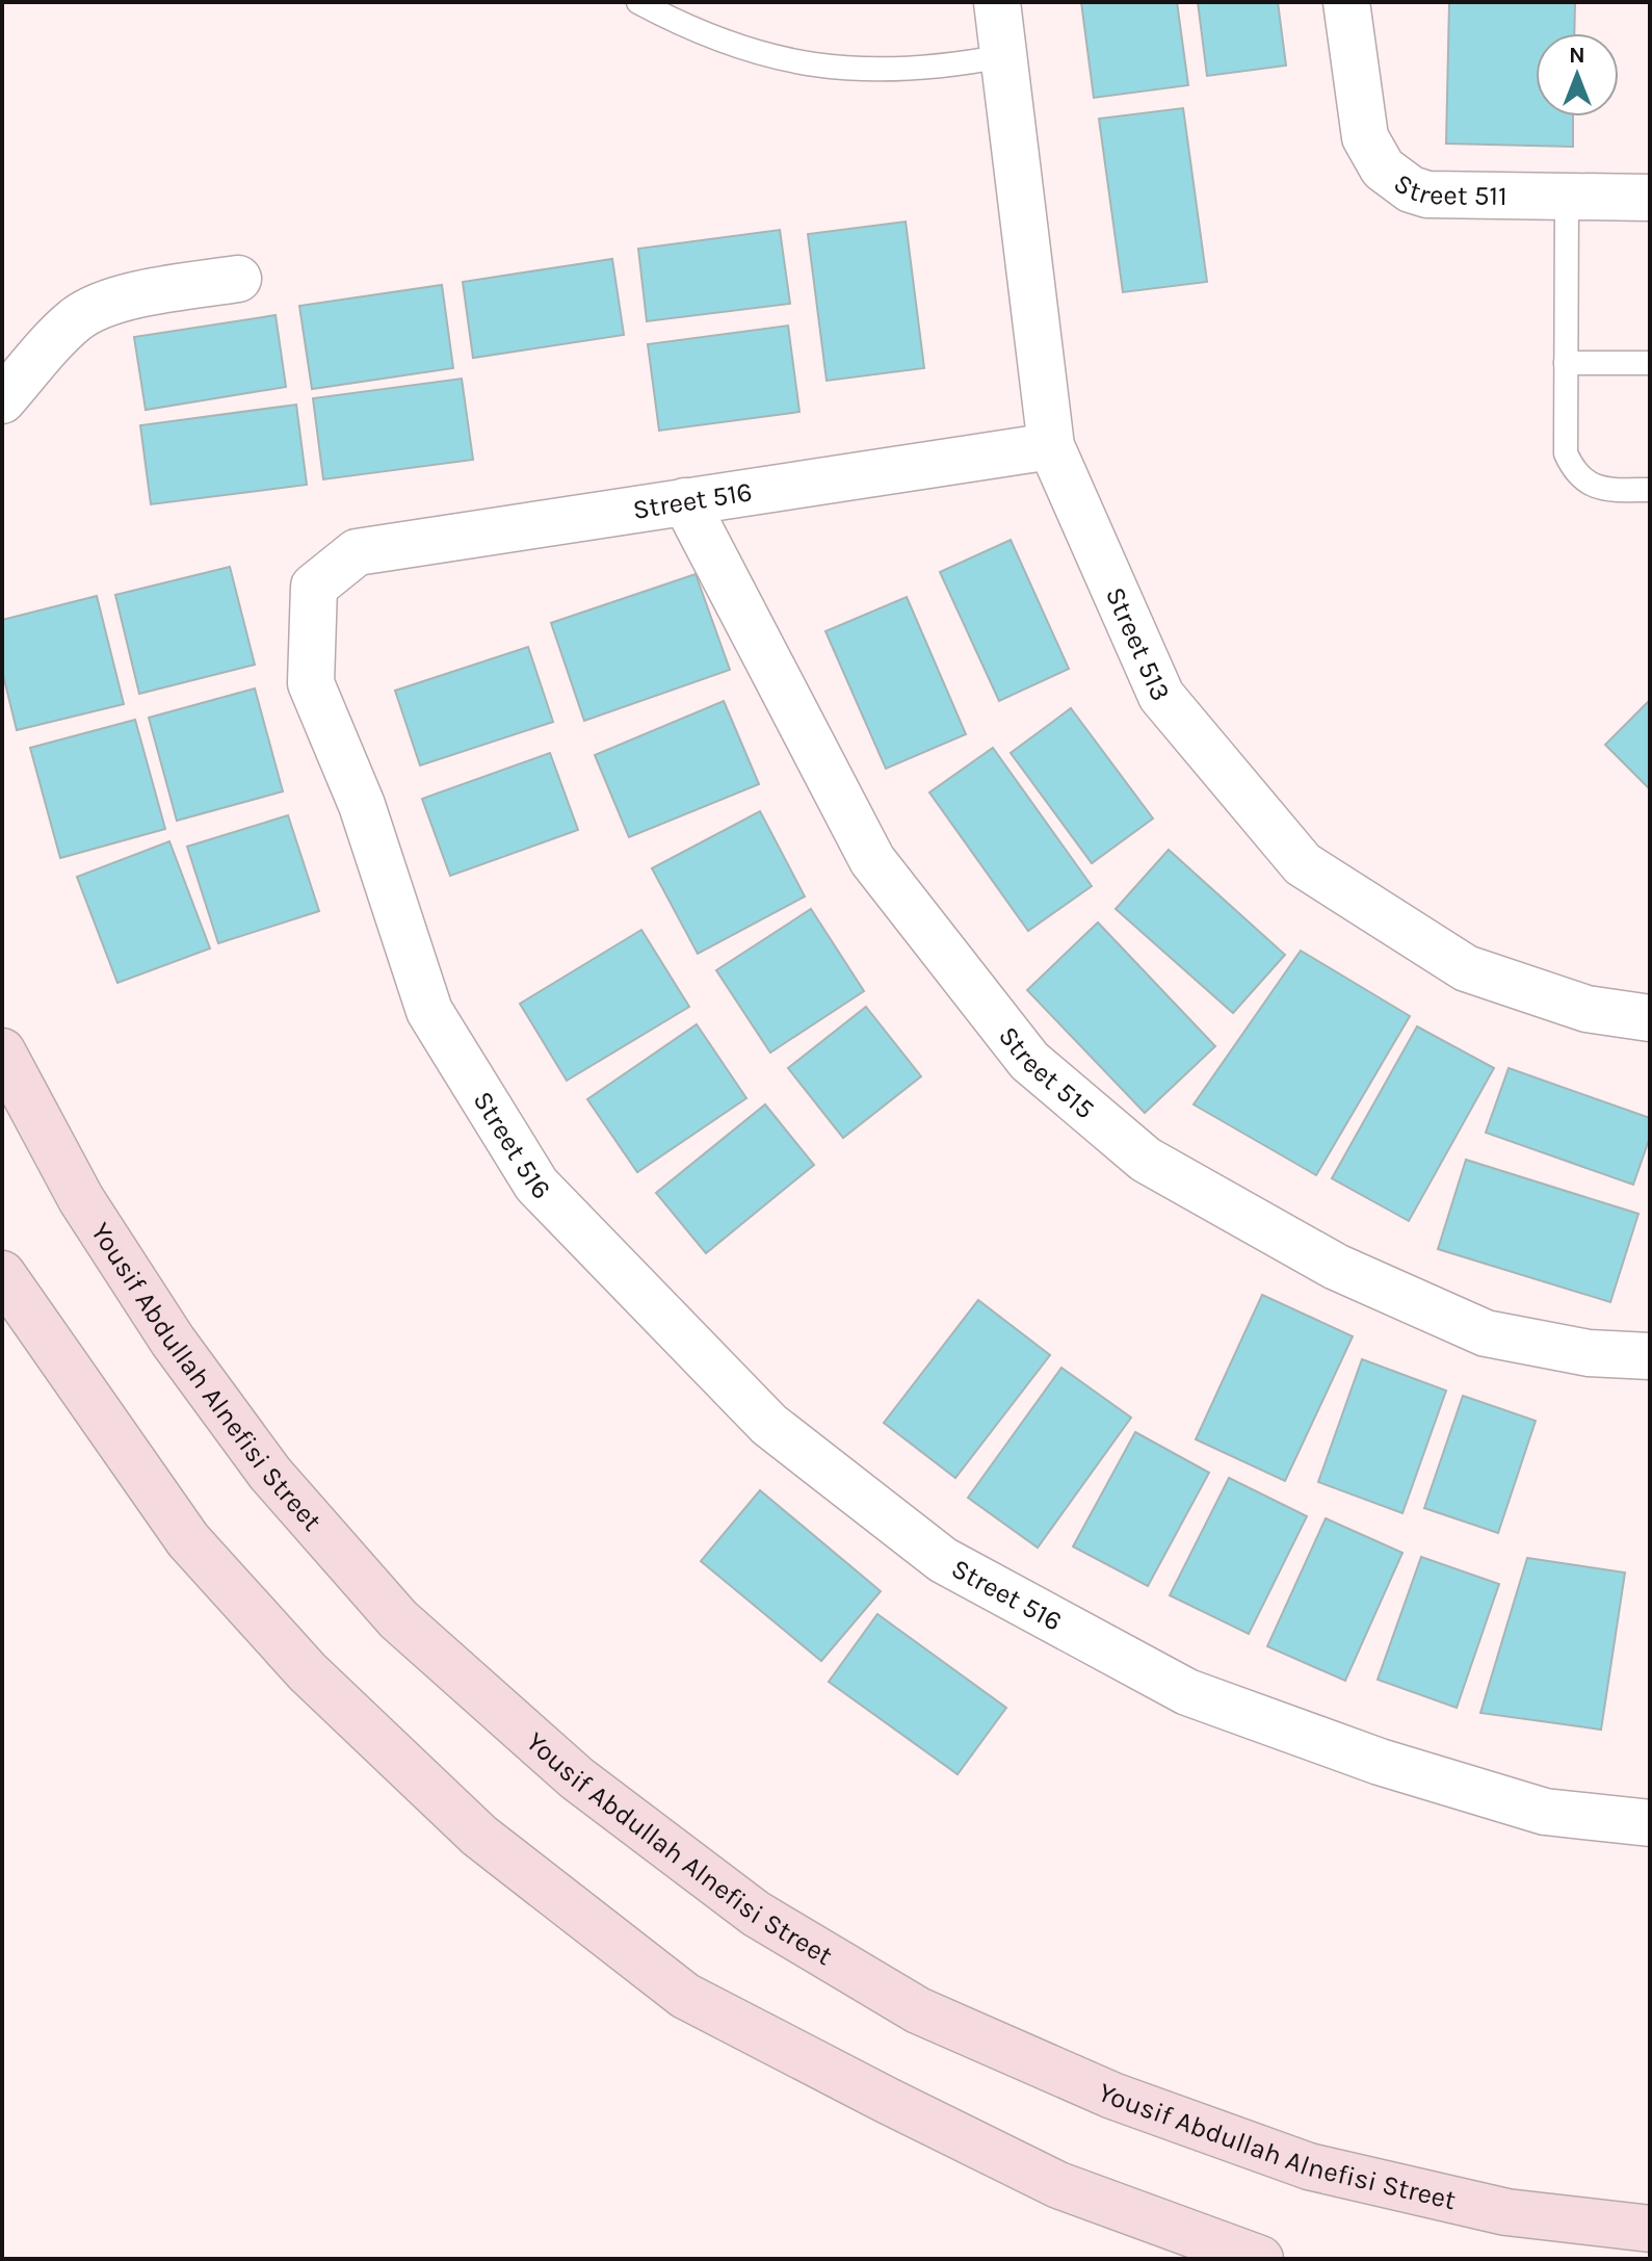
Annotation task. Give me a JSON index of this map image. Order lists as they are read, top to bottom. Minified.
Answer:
{"streets":{"street":["Street 511","Street 516","Street 513","Street 515","Yousif Abdullah Alnefisi Street"]},"crossings":[["Street 516","Street 513"],["Street 516","Street 515"]],"north":"top"}
